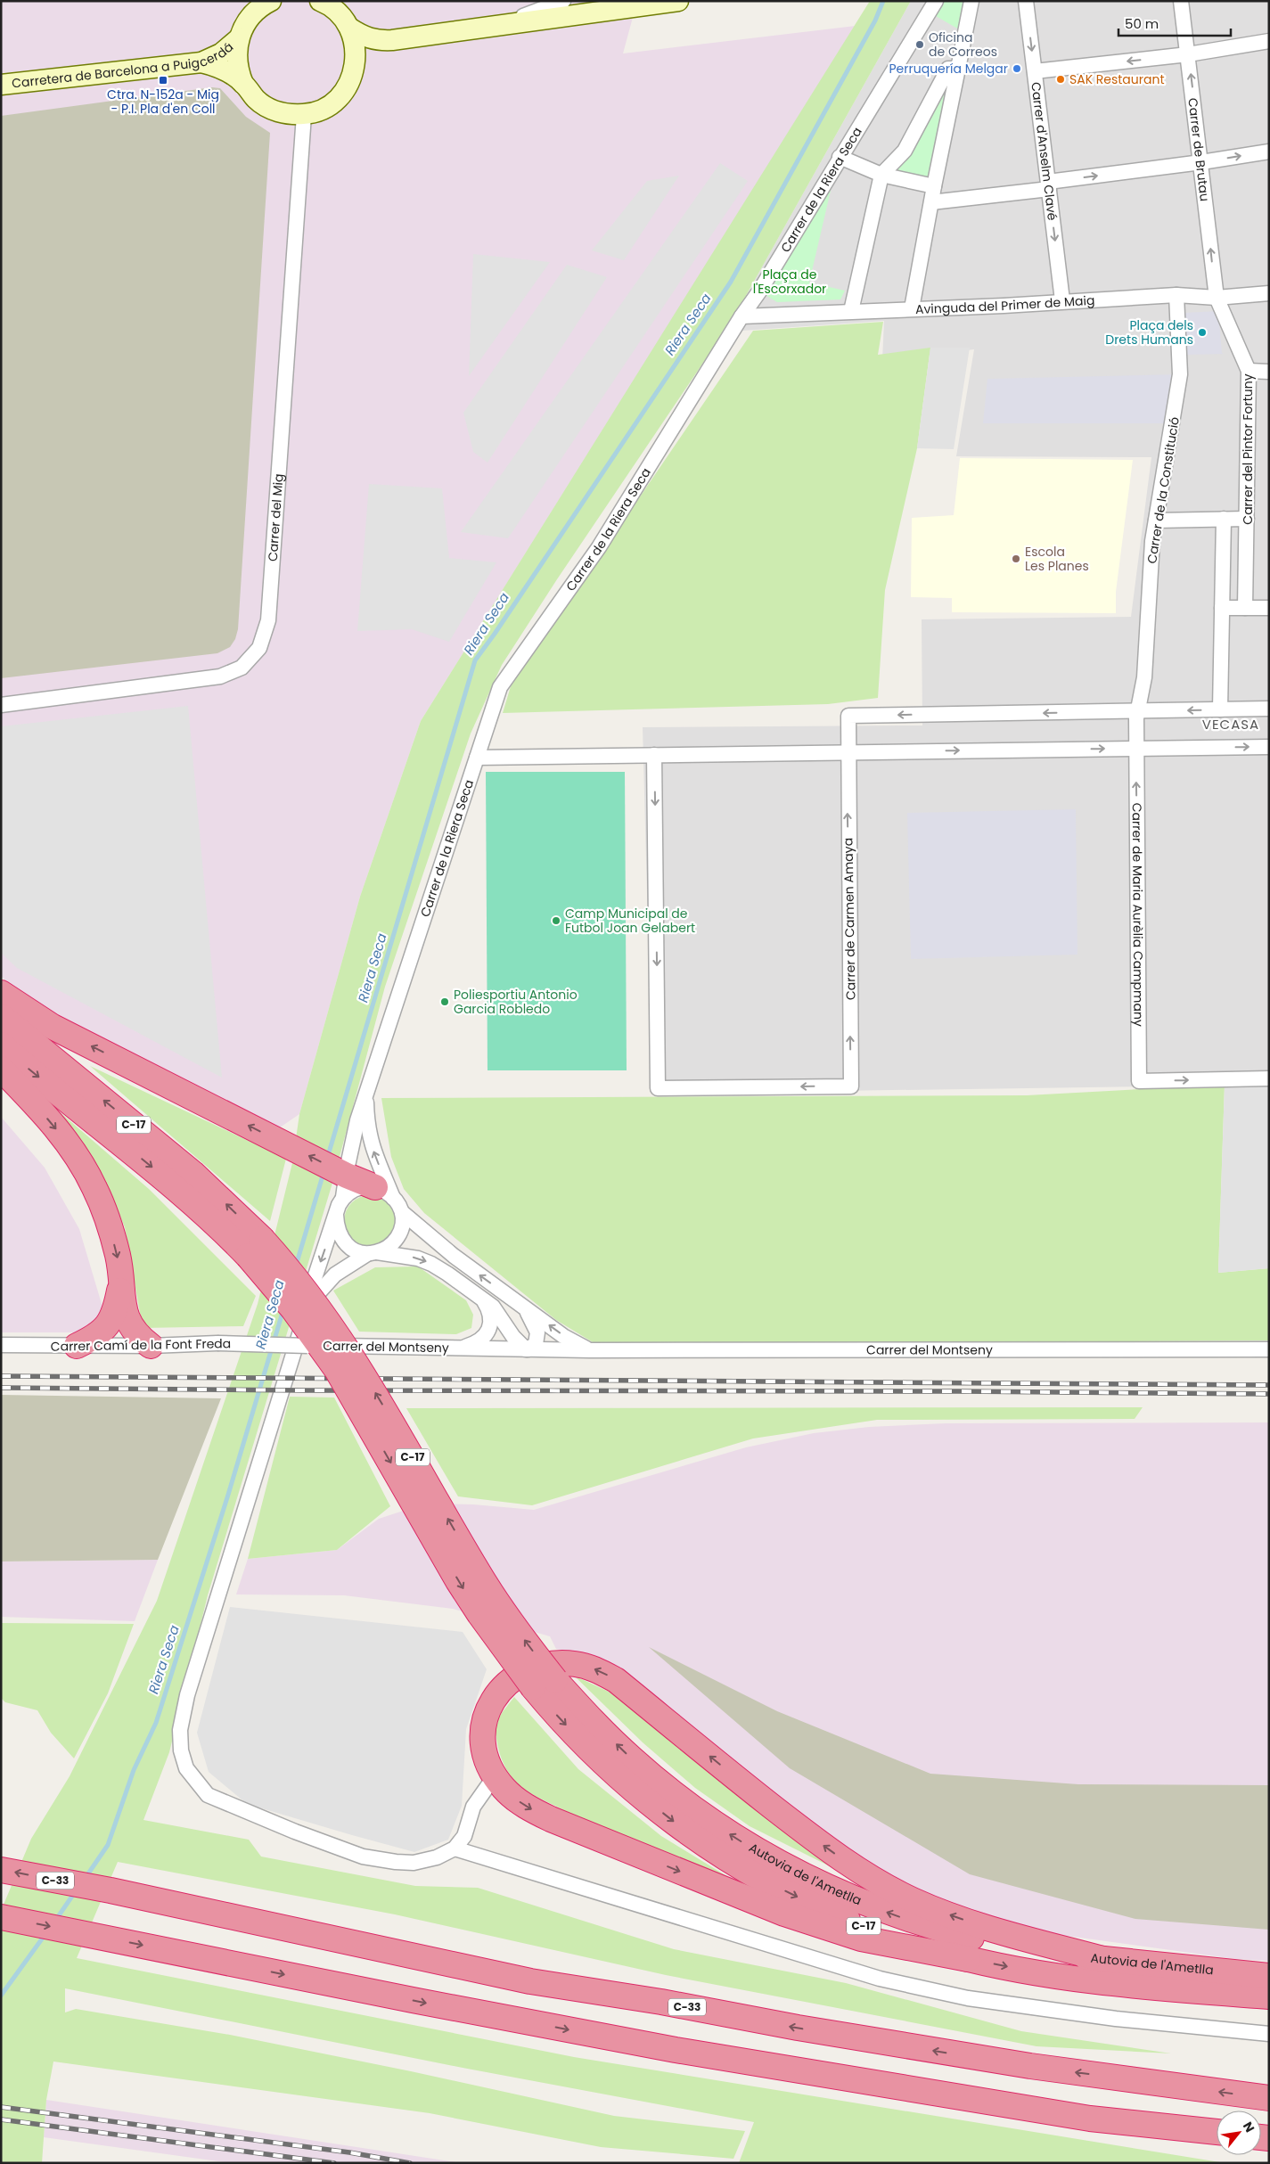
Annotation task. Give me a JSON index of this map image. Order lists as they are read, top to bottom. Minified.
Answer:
{"streets":{"highway":["C-17","Autovia de l'Ametlla","C-33"],"main road":["Carretera de Barcelona a Puigcerdá"],"street":["Carrer de Brutau","Carrer d'Anselm Clavé","Carrer de la Riera Seca","Avinguda del Primer de Maig","Carrer del Pintor Fortuny","Carrer de la Constitució","Carrer del Mig","Carrer de Maria Aurèlia Campmany","Carrer de Carmen Amaya","Carrer Camí de la Font Freda","Carrer del Montseny"]},"crossings":[["Carrer de Brutau","Avinguda del Primer de Maig"],["Carrer de Brutau","Carrer del Pintor Fortuny"],["Carrer d'Anselm Clavé","Avinguda del Primer de Maig"],["Carrer de la Riera Seca","Avinguda del Primer de Maig"],["Carrer de la Riera Seca","Carrer del Montseny"],["Avinguda del Primer de Maig","Carrer del Pintor Fortuny"],["Avinguda del Primer de Maig","Carrer de la Constitució"],["Carrer de la Constitució","Carrer de Maria Aurèlia Campmany"],["Carrer de la Constitució","Carrer de Carmen Amaya"],["C-17","Autovia de l'Ametlla"],["Carrer Camí de la Font Freda","Carrer del Montseny"]],"one_way":["Carrer de Brutau"],"districts":["VECASA"],"water":["Riera Seca"],"parks":["Plaça de l'Escorxador"],"places":{"other":["Oficina de Correos","Perruquería Melgar","SAK Restaurant","Plaça dels Drets Humans","Escola Les Planes","Camp Municipal de Futbol Joan Gelabert","Poliesportiu Antonio Garcia Robledo"],"transit":["Ctra. N-152a - Mig - P.I. Pla d'en Coll"]},"scale_bar":"50 m","north":"top right"}
